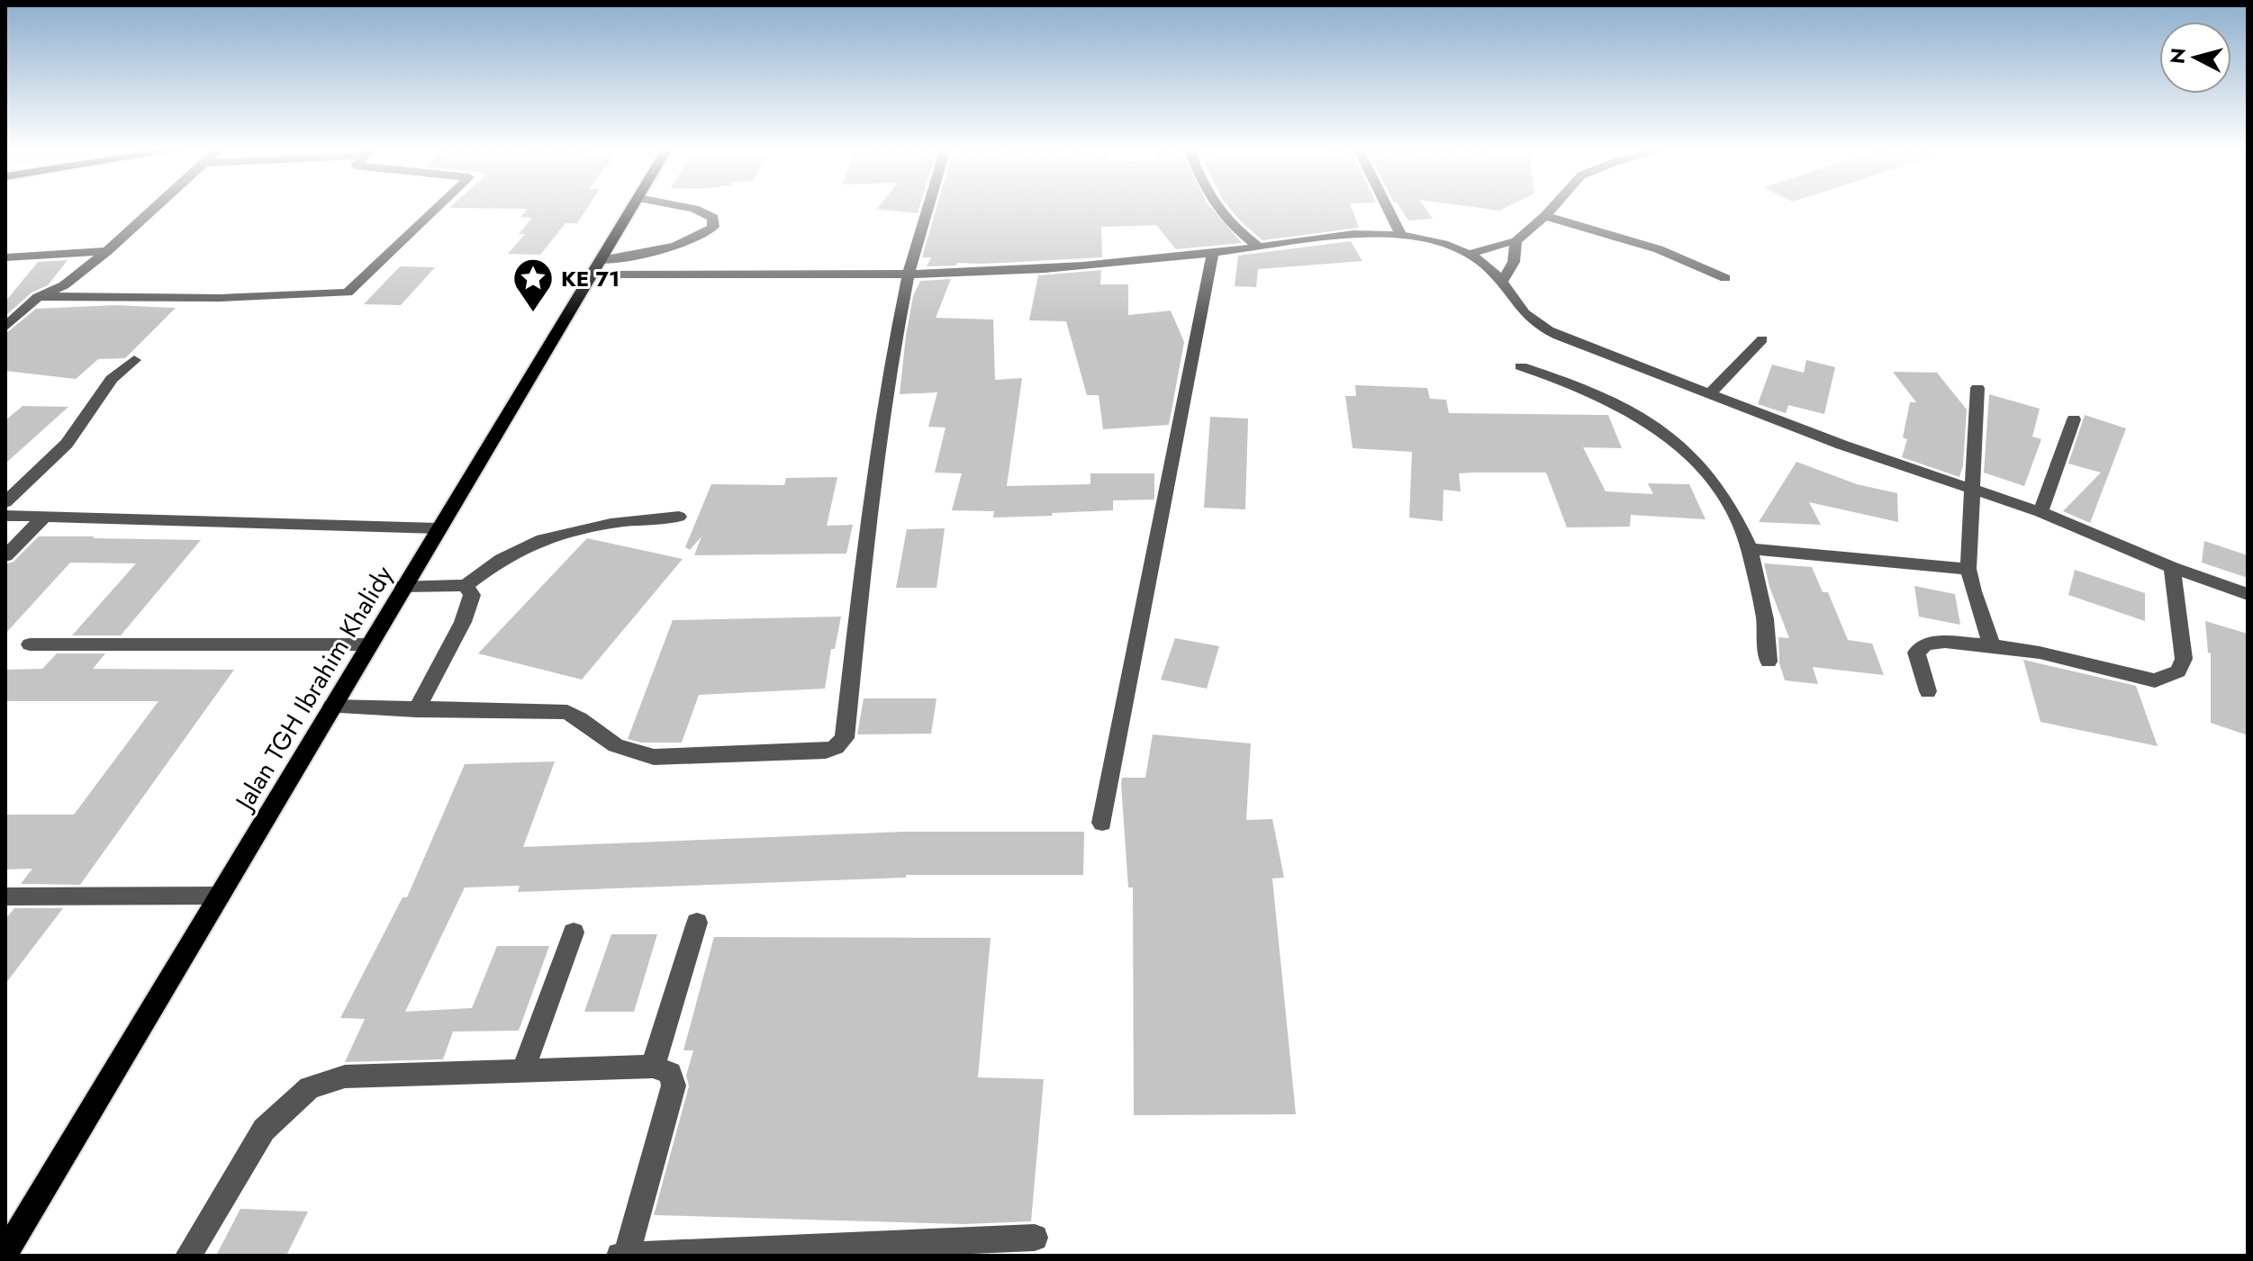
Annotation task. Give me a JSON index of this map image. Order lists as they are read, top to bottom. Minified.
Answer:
{"streets":{"main road":["Jalan TGH Ibrahim Khalidy"]},"places":{"place":["KE 71"]},"north":"left"}
